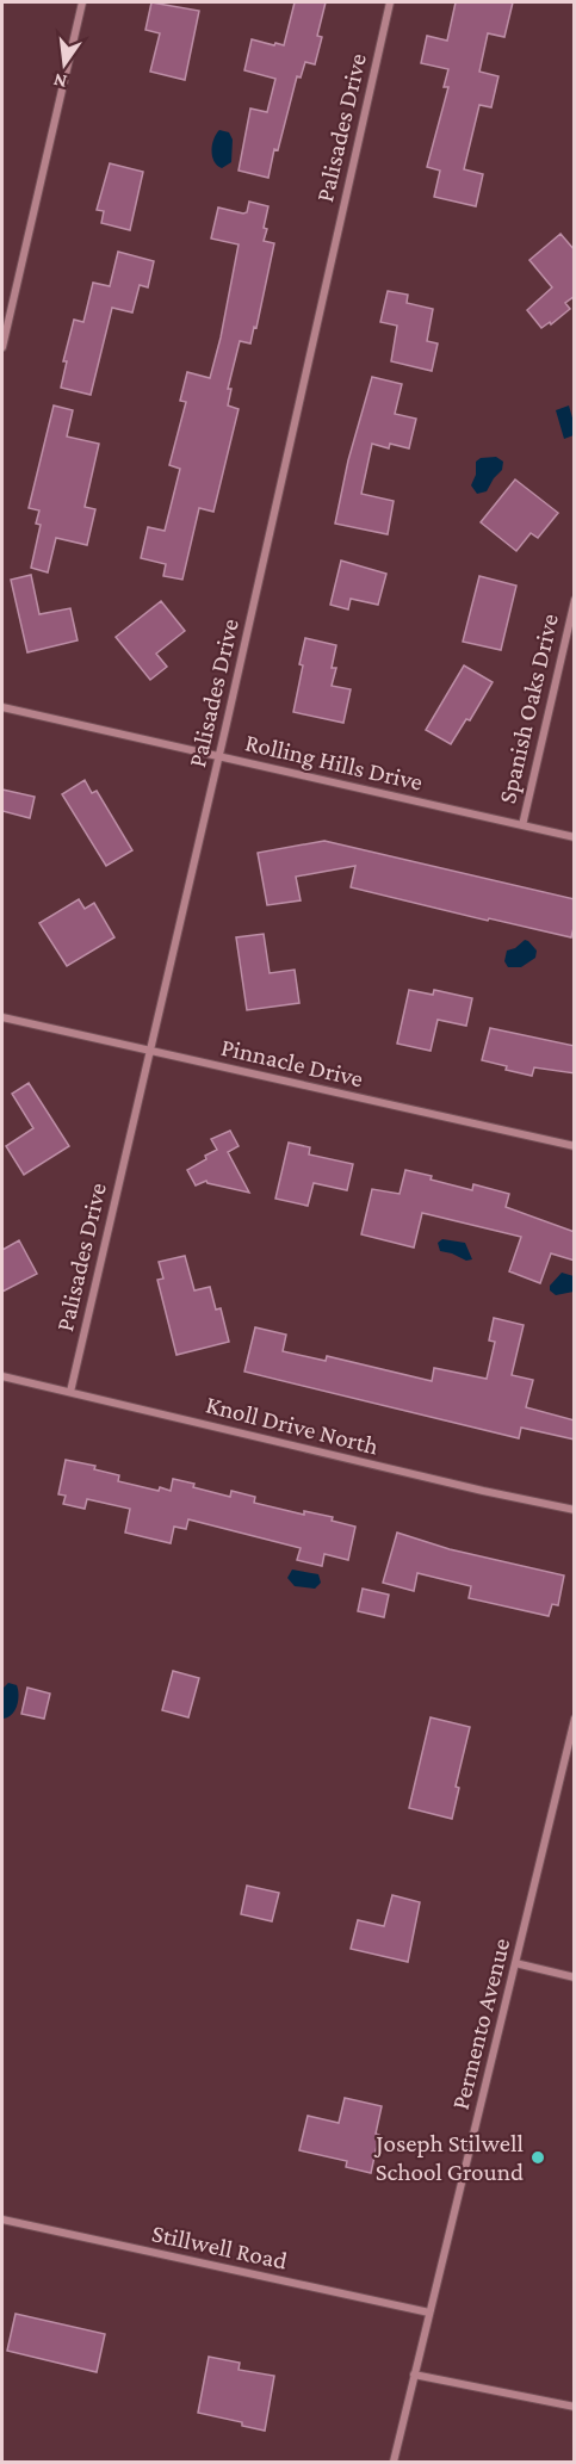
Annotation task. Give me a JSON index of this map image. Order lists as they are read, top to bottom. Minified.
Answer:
{"streets":{"street":["Palisades Drive","Spanish Oaks Drive","Rolling Hills Drive","Pinnacle Drive","Knoll Drive North","Permento Avenue","Stillwell Road"]},"crossings":[["Palisades Drive","Rolling Hills Drive"],["Palisades Drive","Pinnacle Drive"],["Palisades Drive","Knoll Drive North"],["Spanish Oaks Drive","Rolling Hills Drive"],["Permento Avenue","Stillwell Road"]],"places":["Joseph Stilwell School Ground"],"north":"bottom"}
